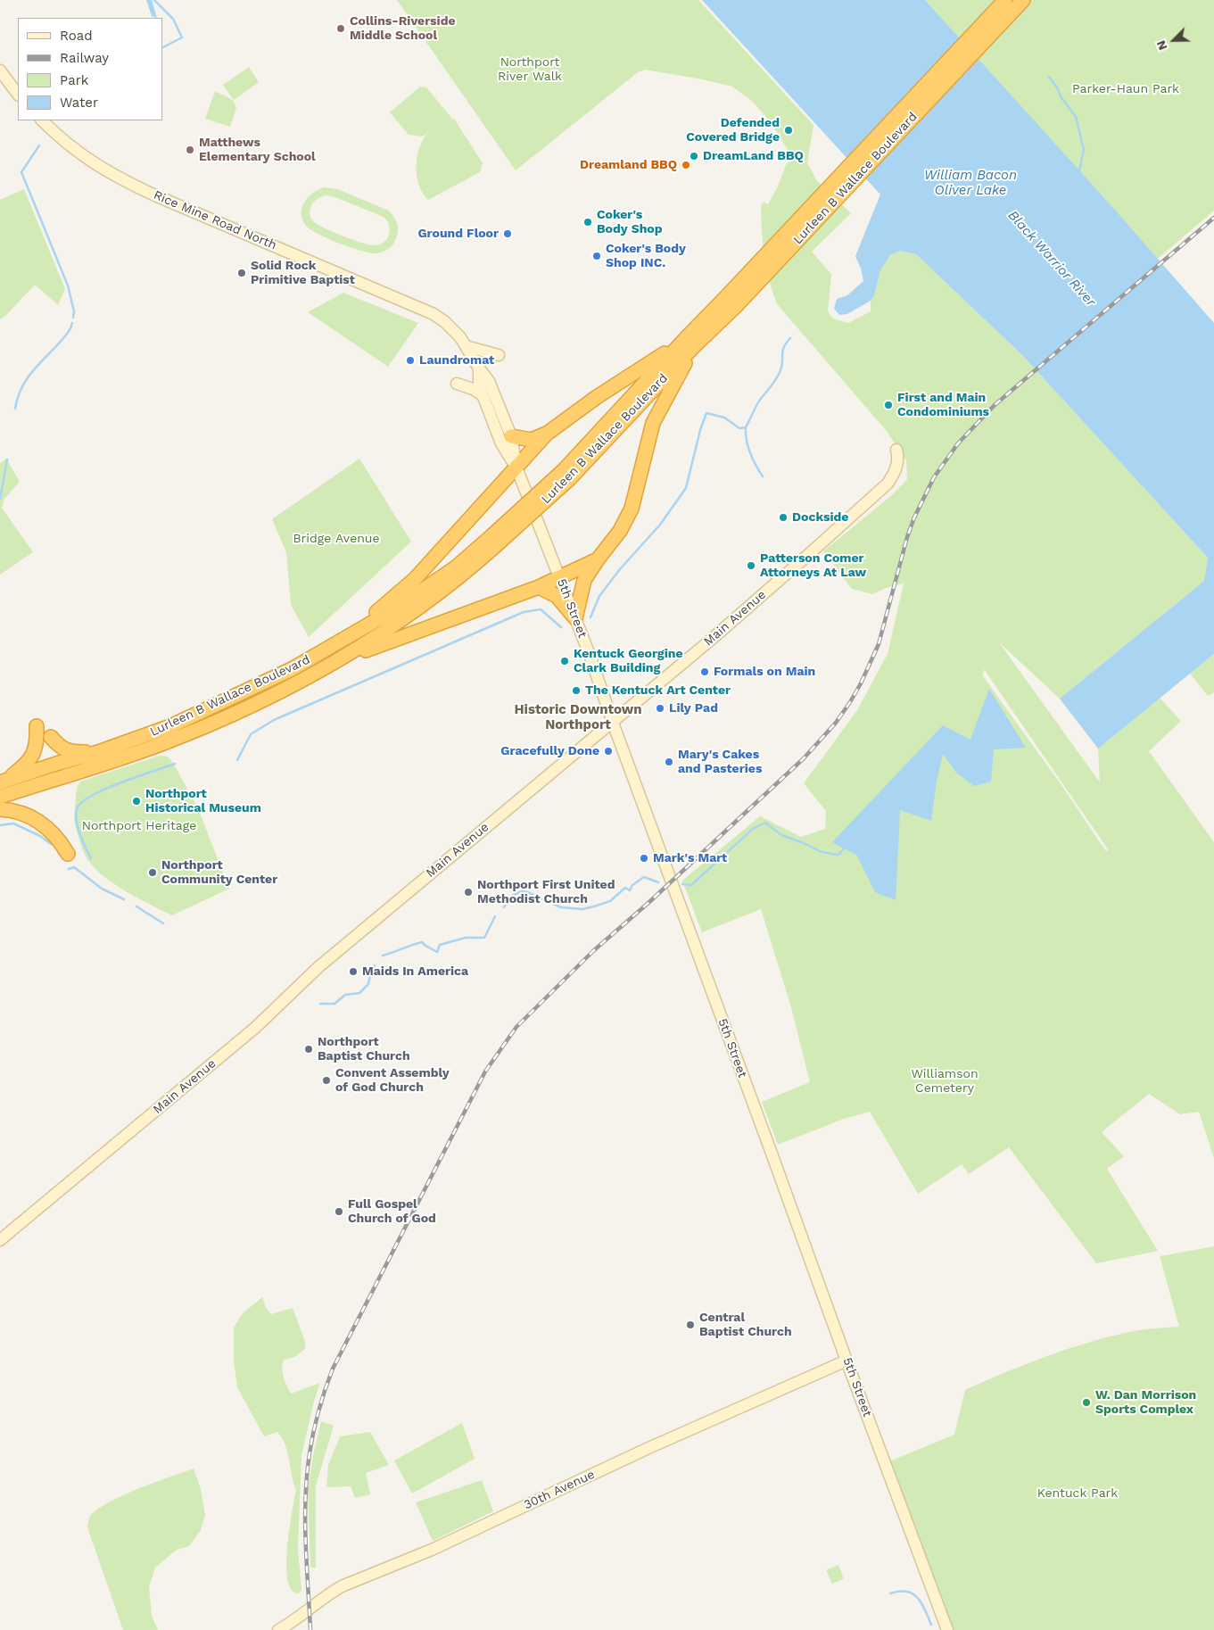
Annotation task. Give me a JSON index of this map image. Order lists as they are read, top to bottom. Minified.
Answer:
{"streets":{"highway":["Lurleen B Wallace Boulevard"],"main road":["Rice Mine Road North","5th Street","Main Avenue","30th Avenue"]},"crossings":[["Rice Mine Road North","5th Street"],["5th Street","Main Avenue"],["5th Street","30th Avenue"]],"districts":["Historic Downtown Northport"],"water":["William Bacon Oliver Lake","Black Warrior River"],"parks":["Northport River Walk","Parker-Haun Park","Bridge Avenue","Northport Heritage","Williamson Cemetery","Kentuck Park"],"places":["Collins-Riverside Middle School","Defended Covered Bridge","Matthews Elementary School","DreamLand BBQ","Dreamland BBQ","Coker's Body Shop","Ground Floor","Coker's Body Shop INC.","Solid Rock Primitive Baptist","Laundromat","First and Main Condominiums","Dockside","Patterson Comer Attorneys At Law","Kentuck Georgine Clark Building","Formals on Main","The Kentuck Art Center","Lily Pad","Gracefully Done","Mary's Cakes and Pasteries","Northport Historical Museum","Mark's Mart","Northport Community Center","Northport First United Methodist Church","Maids In America","Northport Baptist Church","Convent Assembly of God Church","Full Gospel Church of God","Central Baptist Church","W. Dan Morrison Sports Complex"],"legend":["Road","Railway","Park","Water"],"north":"bottom left"}
